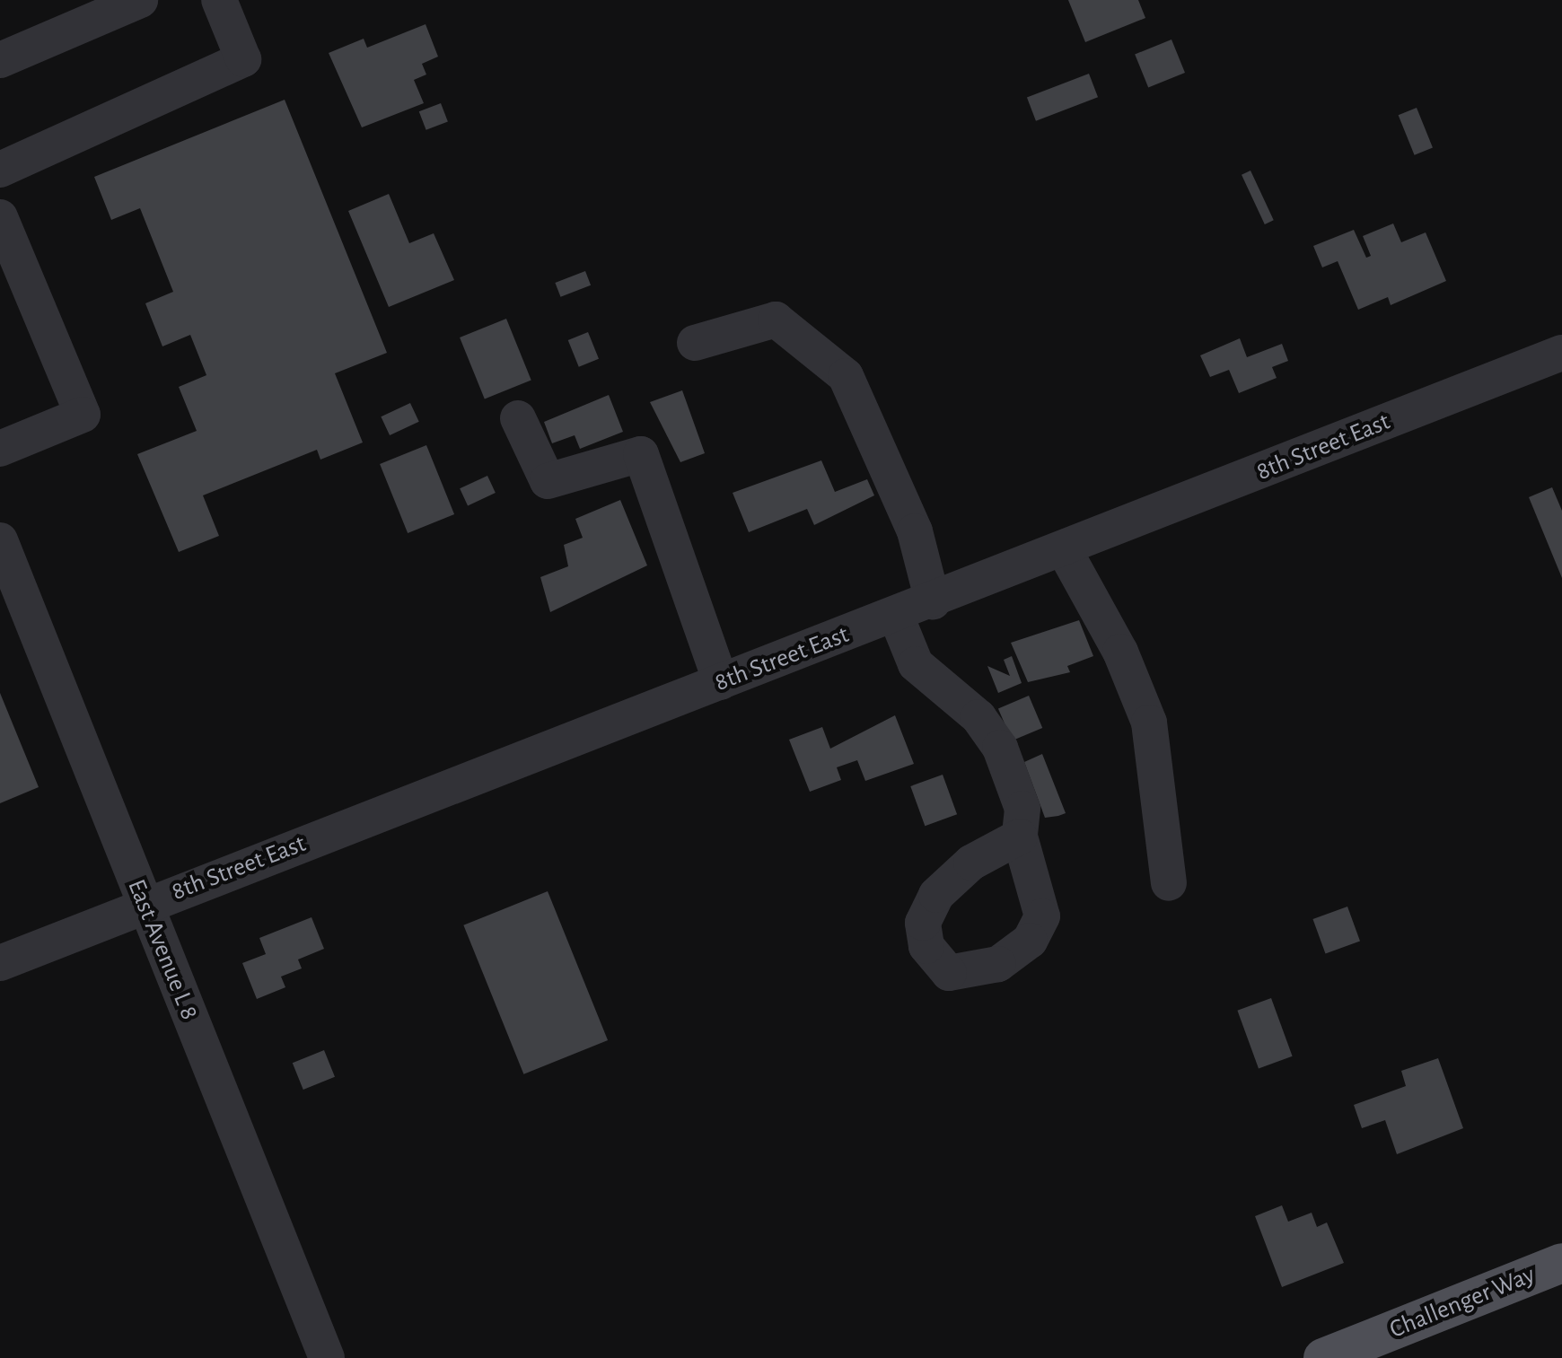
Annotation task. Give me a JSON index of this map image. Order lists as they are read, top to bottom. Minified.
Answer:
{"streets":{"main road":["Challenger Way"],"street":["8th Street East","East Avenue L 8"]},"crossings":[["8th Street East","East Avenue L 8"]]}
